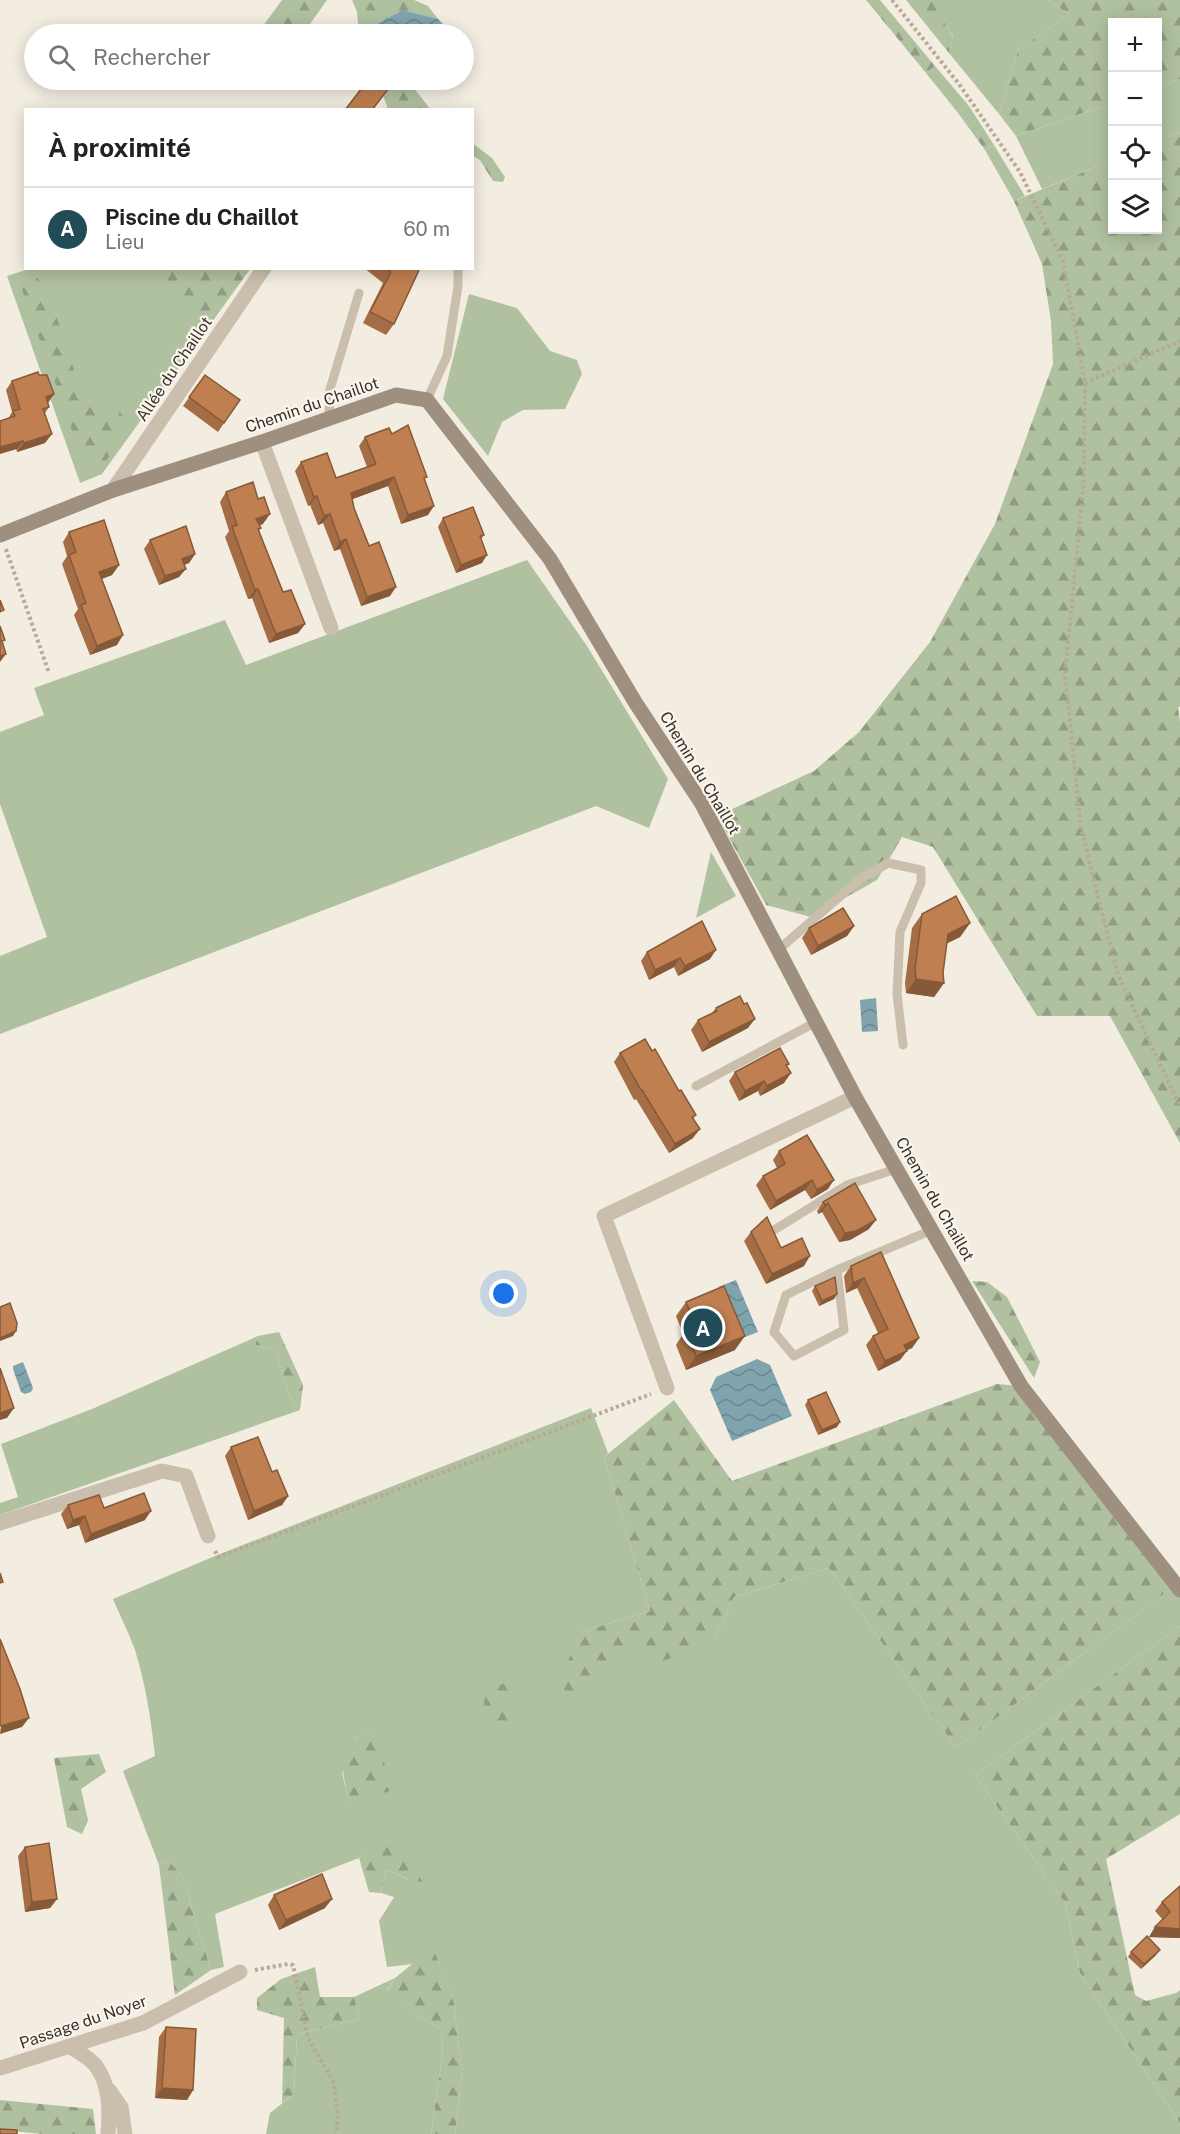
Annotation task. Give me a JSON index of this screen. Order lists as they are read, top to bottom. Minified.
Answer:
{"streets":{"street":["Allée du Chaillot","Chemin du Chaillot","Passage du Noyer"]},"crossings":[["Allée du Chaillot","Chemin du Chaillot"]],"page":{"map_buttons":["+","−"],"search":"Rechercher","heading":"À proximité","list":[{"mark":"A","name":"Piscine du Chaillot","note":"Lieu","value":"60 m"}],"pins":"A"}}
